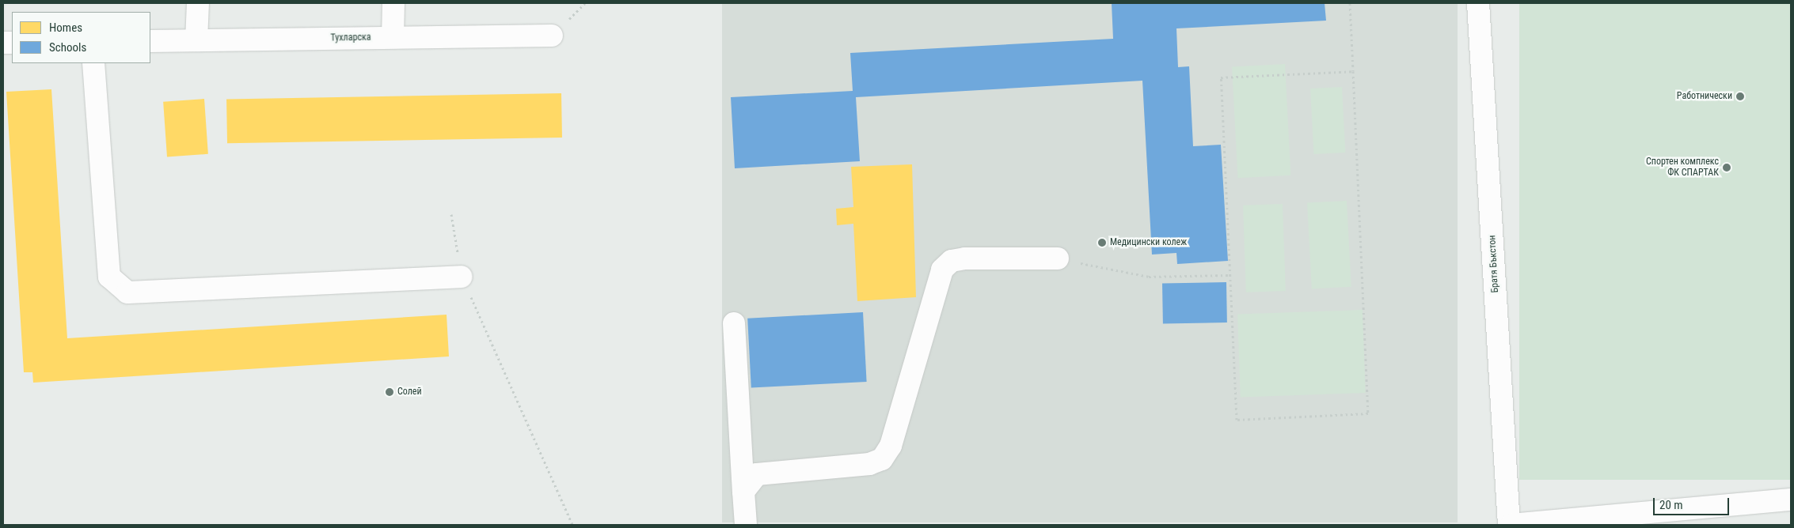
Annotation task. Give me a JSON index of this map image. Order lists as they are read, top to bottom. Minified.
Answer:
{"streets":{"street":["Тухларска","Братя Бъкстон"]},"places":["Работнически","Спортен комплекс ФК СПАРТАК","Медицински колеж","Солей"],"legend":["Homes","Schools"],"scale_bar":"20 m"}
